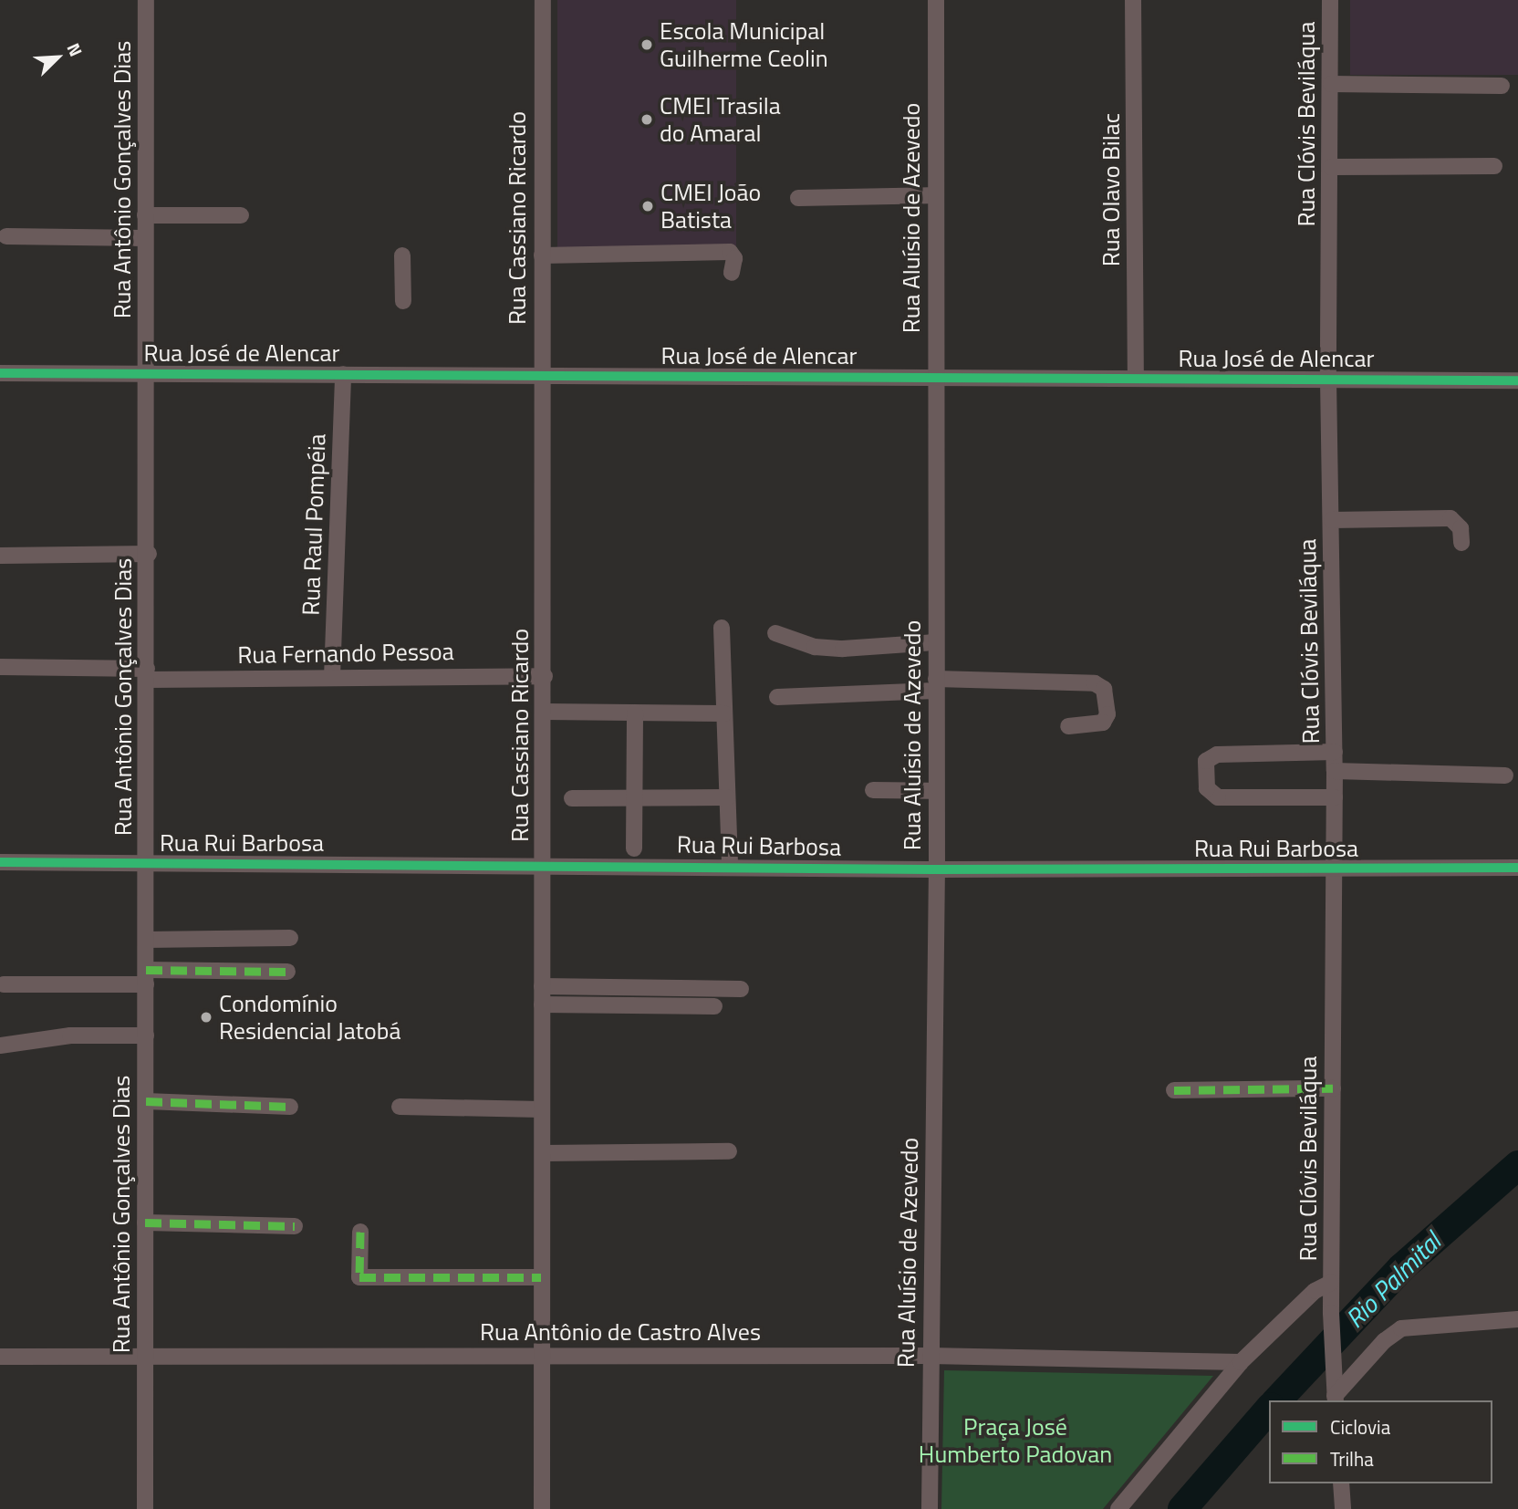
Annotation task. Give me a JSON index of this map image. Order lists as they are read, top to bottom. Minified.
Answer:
{"streets":{"street":["Rua Clóvis Beviláqua","Rua Antônio Gonçalves Dias","Rua Olavo Bilac","Rua Cassiano Ricardo","Rua Aluísio de Azevedo","Rua José de Alencar","Rua Raul Pompéia","Rua Fernando Pessoa","Rua Rui Barbosa","Rua Antônio de Castro Alves"]},"crossings":[["Rua Clóvis Beviláqua","Rua José de Alencar"],["Rua Clóvis Beviláqua","Rua Rui Barbosa"],["Rua Antônio Gonçalves Dias","Rua José de Alencar"],["Rua Antônio Gonçalves Dias","Rua Fernando Pessoa"],["Rua Antônio Gonçalves Dias","Rua Rui Barbosa"],["Rua Antônio Gonçalves Dias","Rua Antônio de Castro Alves"],["Rua Olavo Bilac","Rua José de Alencar"],["Rua Cassiano Ricardo","Rua José de Alencar"],["Rua Cassiano Ricardo","Rua Fernando Pessoa"],["Rua Cassiano Ricardo","Rua Rui Barbosa"],["Rua Cassiano Ricardo","Rua Antônio de Castro Alves"],["Rua Aluísio de Azevedo","Rua José de Alencar"],["Rua Aluísio de Azevedo","Rua Rui Barbosa"],["Rua Aluísio de Azevedo","Rua Antônio de Castro Alves"],["Rua José de Alencar","Rua Raul Pompéia"],["Rua Raul Pompéia","Rua Fernando Pessoa"]],"water":["Rio Palmital"],"parks":["Praça José Humberto Padovan"],"places":["Escola Municipal Guilherme Ceolin","CMEI Trasila do Amaral","CMEI João Batista","Condomínio Residencial Jatobá"],"legend":["Ciclovia","Trilha"],"north":"top right"}
